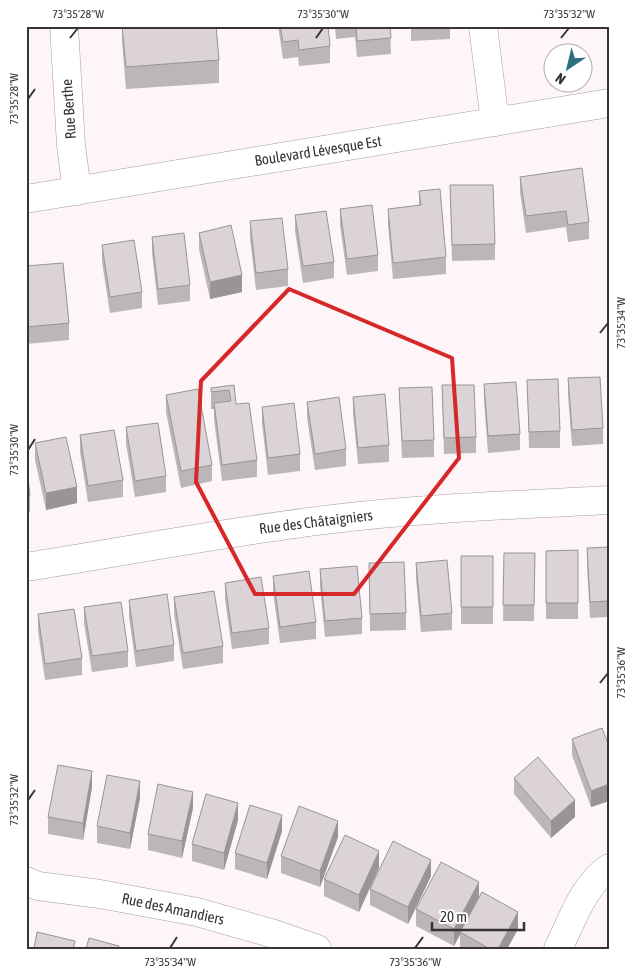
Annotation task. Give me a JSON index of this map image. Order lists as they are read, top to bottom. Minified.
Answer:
{"streets":{"street":["Rue Berthe","Boulevard Lévesque Est","Rue des Châtaigniers","Rue des Amandiers"]},"crossings":[["Rue Berthe","Boulevard Lévesque Est"]],"scale_bar":"20 m","north":"bottom left","coordinates":["73°35'28\"W","73°35'30\"W","73°35'32\"W","73°35'34\"W","73°35'36\"W"]}
